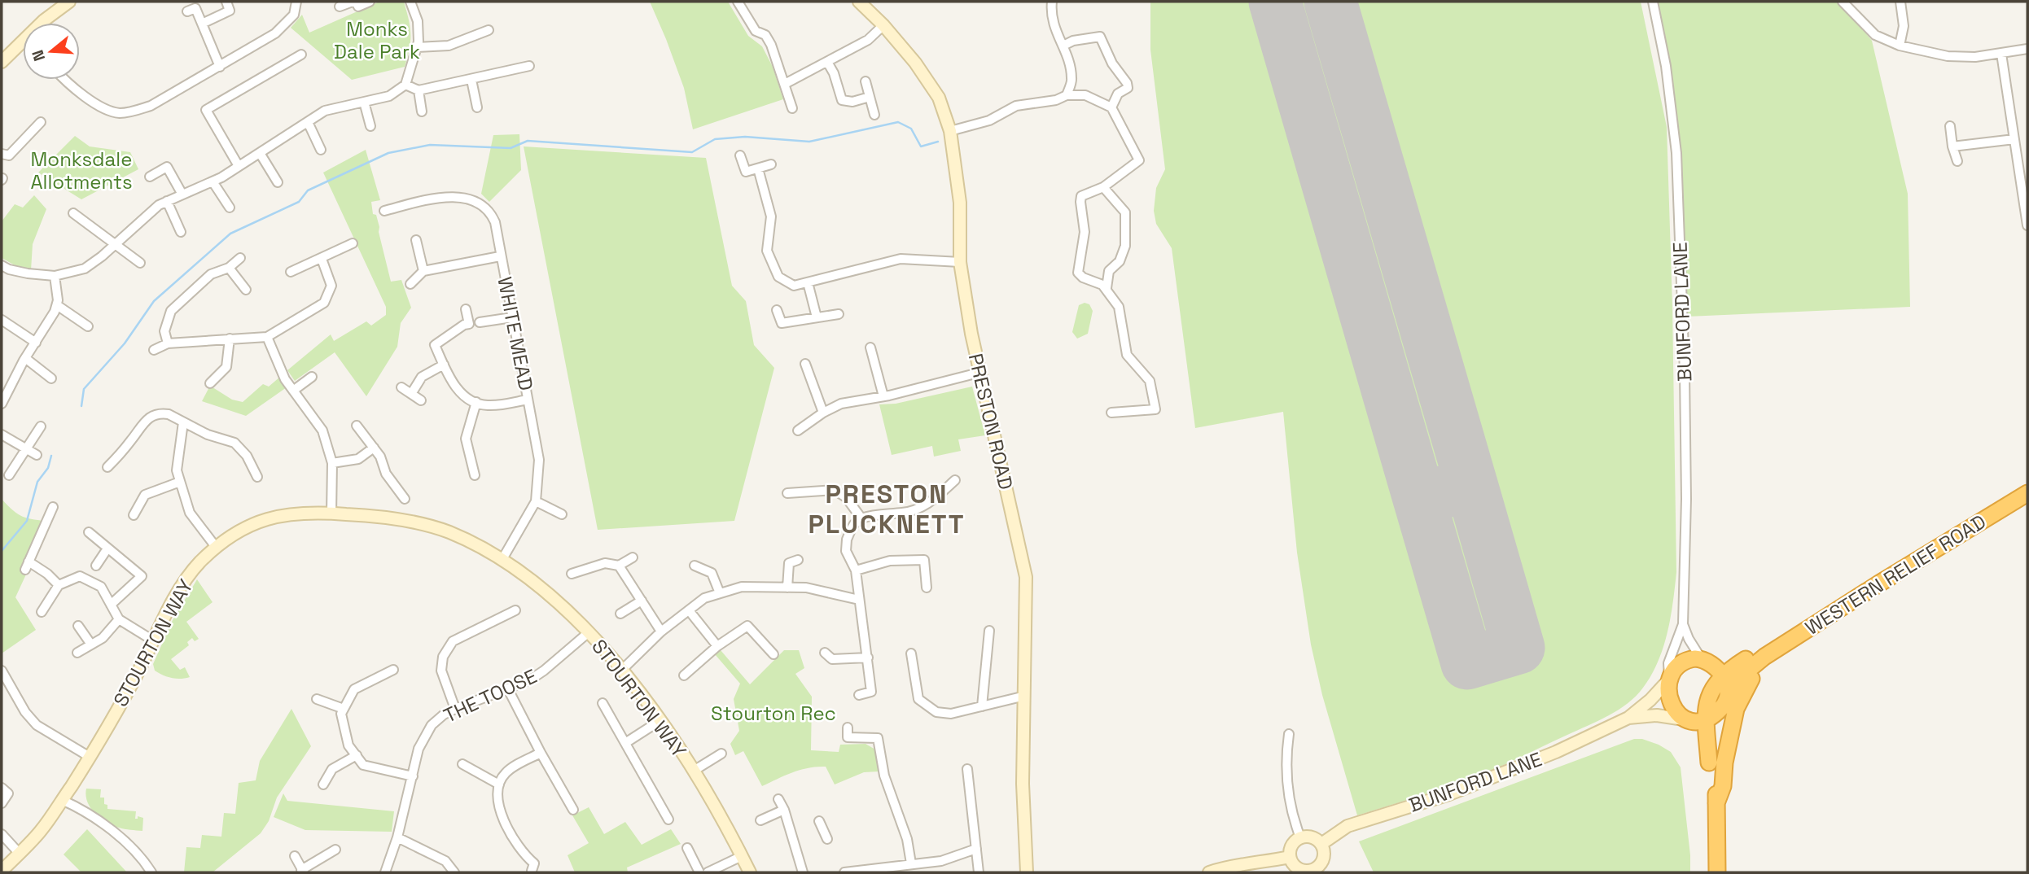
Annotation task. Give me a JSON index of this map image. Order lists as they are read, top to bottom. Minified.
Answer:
{"streets":{"highway":["WESTERN RELIEF ROAD"],"street":["BUNFORD LANE","WHITE MEAD","PRESTON ROAD","STOURTON WAY","THE TOOSE"]},"crossings":[["BUNFORD LANE","WESTERN RELIEF ROAD"],["WHITE MEAD","STOURTON WAY"],["STOURTON WAY","THE TOOSE"]],"districts":["PRESTON PLUCKNETT"],"parks":["Monks Dale Park","Monksdale Allotments","Stourton Rec"],"north":"left"}
